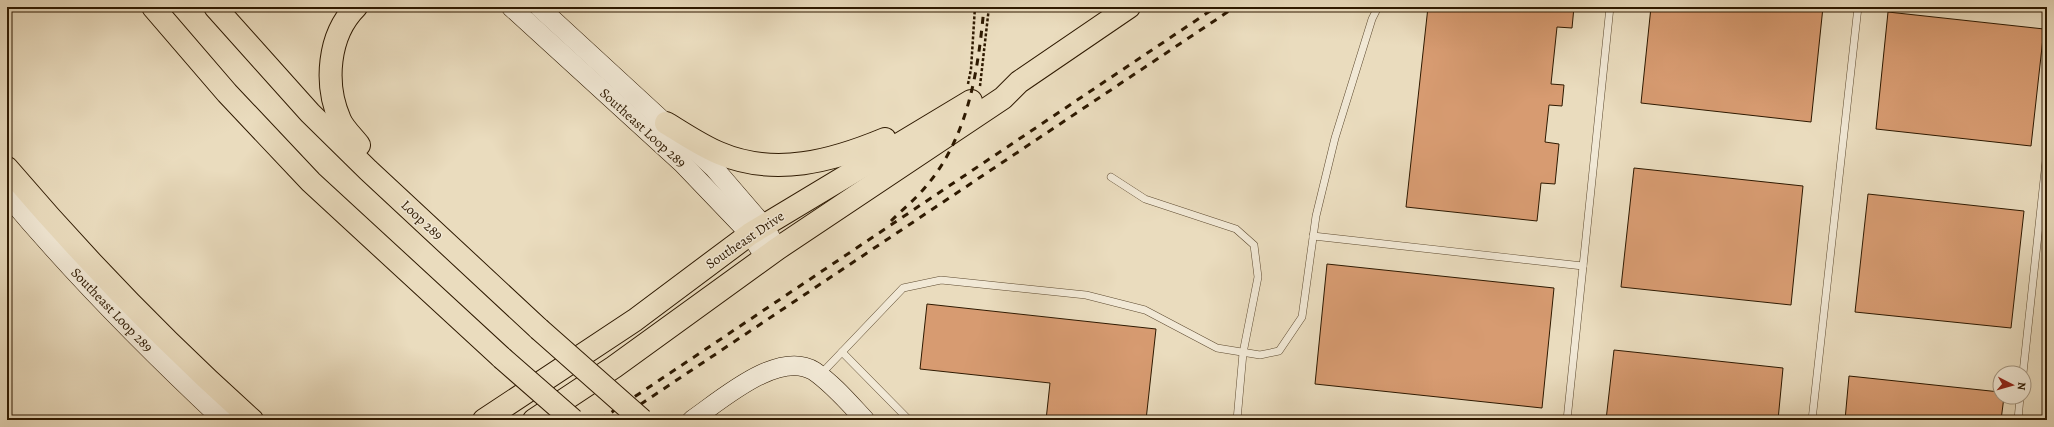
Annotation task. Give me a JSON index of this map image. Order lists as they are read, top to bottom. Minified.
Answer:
{"streets":{"main road":["Southeast Loop 289","Loop 289","Southeast Drive"]},"crossings":[["Southeast Loop 289","Southeast Drive"]],"north":"right"}
